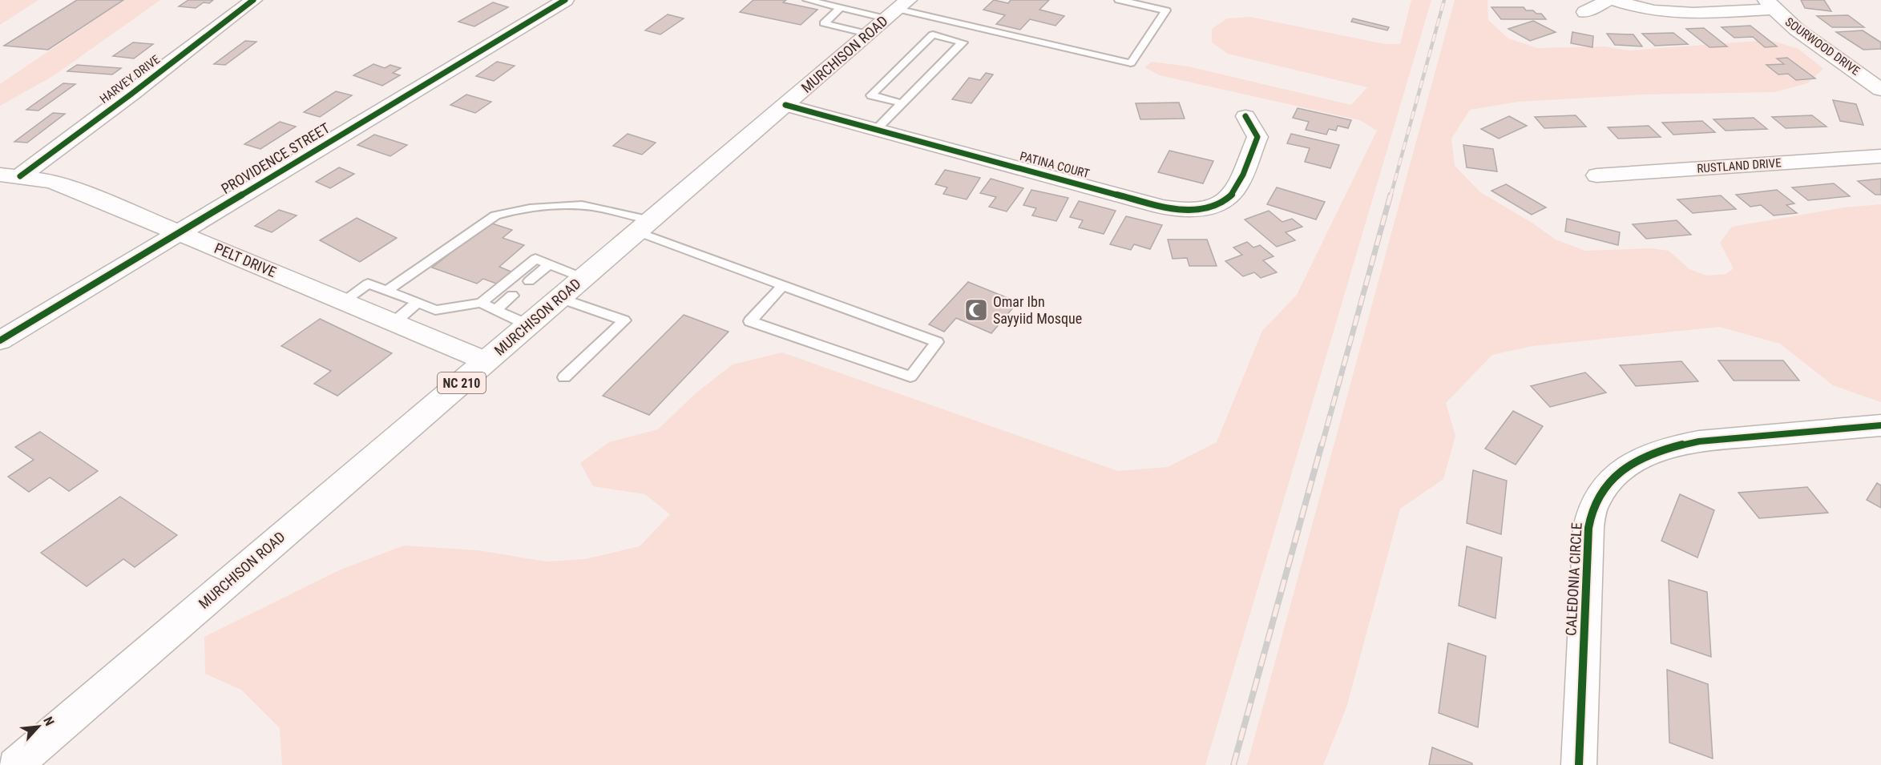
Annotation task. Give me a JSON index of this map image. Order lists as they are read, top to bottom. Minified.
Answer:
{"streets":{"street":["SOURWOOD DRIVE","MURCHISON ROAD","HARVEY DRIVE","PROVIDENCE STREET","PATINA COURT","RUSTLAND DRIVE","PELT DRIVE","NC 210","CALEDONIA CIRCLE"]},"crossings":[["MURCHISON ROAD","PATINA COURT"],["MURCHISON ROAD","PELT DRIVE"],["HARVEY DRIVE","PELT DRIVE"],["PROVIDENCE STREET","PELT DRIVE"]],"places":{"mosque":["Omar Ibn Sayyiid Mosque"]},"north":"top right"}
